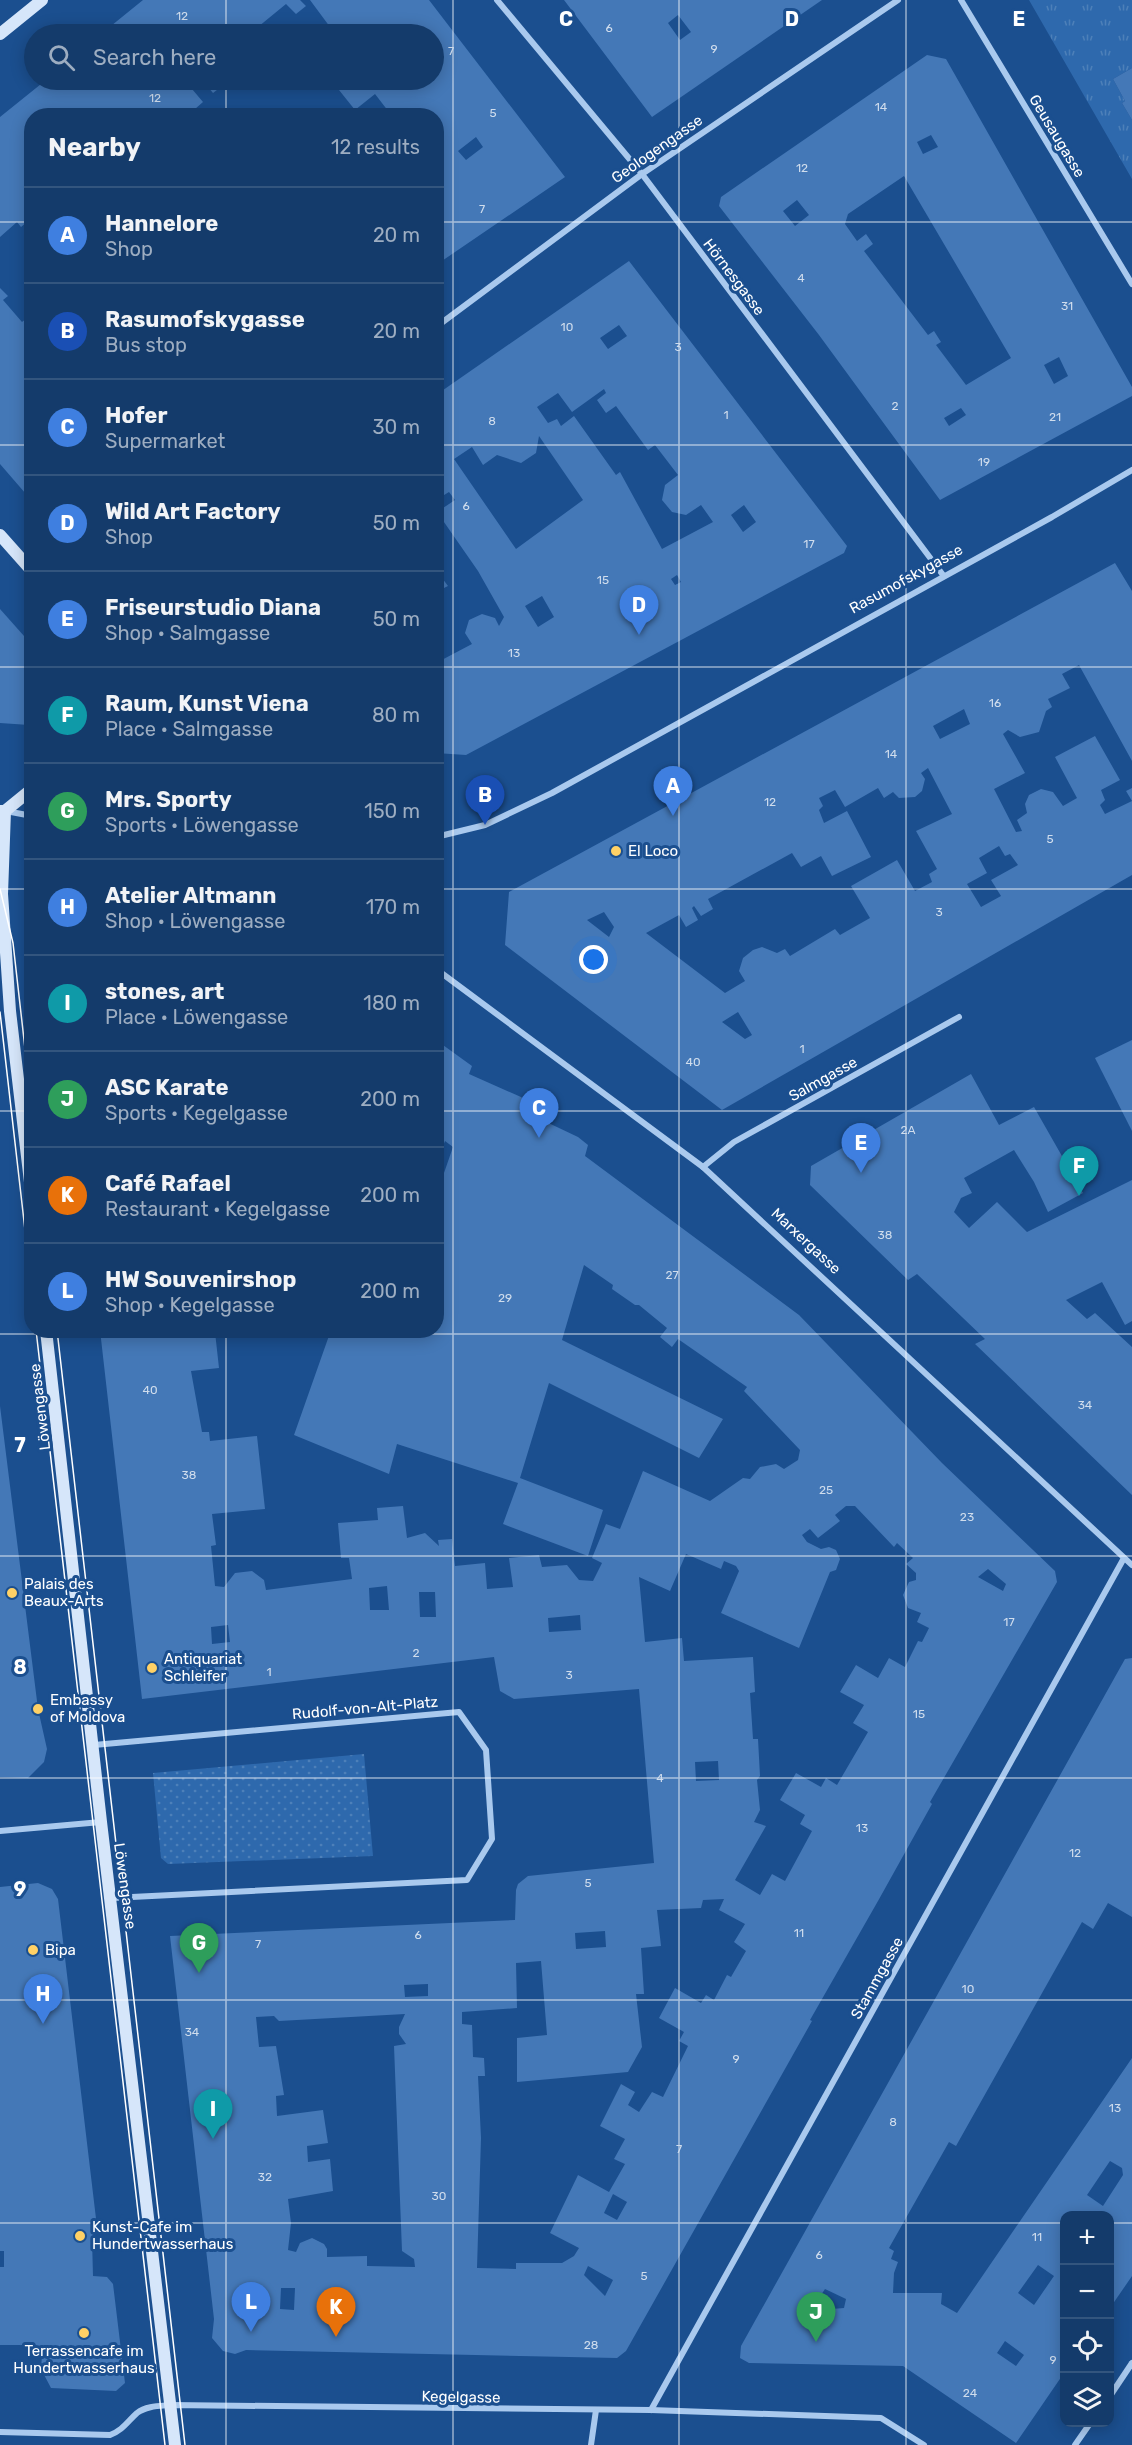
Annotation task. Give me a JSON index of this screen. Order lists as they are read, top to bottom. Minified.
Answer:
{"streets":{"street":["Geusaugasse","Geologengasse","Hörnesgasse","Rasumofskygasse","Salmgasse","Marxergasse","Löwengasse","Rudolf-von-Alt-Platz","Stammgasse","Kegelgasse"]},"crossings":[["Geologengasse","Hörnesgasse"],["Hörnesgasse","Rasumofskygasse"],["Salmgasse","Marxergasse"],["Marxergasse","Stammgasse"],["Löwengasse","Rudolf-von-Alt-Platz"],["Löwengasse","Kegelgasse"],["Stammgasse","Kegelgasse"]],"places":["El Loco","Palais des Beaux-Arts","Antiquariat Schleifer","Embassy of Moldova","Bipa","Kunst-Cafe im Hundertwasserhaus","Terrassencafe im Hundertwasserhaus"],"house_numbers":["12","6","9","7","12","14","5","12","7","4","31","10","3","2","1","21","8","19","6","17","15","13","16","14","12","5","3","1","40","2A","38","27","29","40","34","38","25","23","17","2","1","3","15","4","13","12","5","11","6","7","10","34","9","13","8","7","32","30","11","6","5","28","9","24"],"page":{"search":"Search here","heading":["Nearby","12 results"],"list":[{"mark":"A","name":"Hannelore","note":"Shop","value":"20 m"},{"mark":"B","name":"Rasumofskygasse","note":"Bus stop","value":"20 m"},{"mark":"C","name":"Hofer","note":"Supermarket","value":"30 m"},{"mark":"D","name":"Wild Art Factory","note":"Shop","value":"50 m"},{"mark":"E","name":"Friseurstudio Diana","note":"Shop · Salmgasse","value":"50 m"},{"mark":"F","name":"Raum, Kunst Viena","note":"Place · Salmgasse","value":"80 m"},{"mark":"G","name":"Mrs. Sporty","note":"Sports · Löwengasse","value":"150 m"},{"mark":"H","name":"Atelier Altmann","note":"Shop · Löwengasse","value":"170 m"},{"mark":"I","name":"stones, art","note":"Place · Löwengasse","value":"180 m"},{"mark":"J","name":"ASC Karate","note":"Sports · Kegelgasse","value":"200 m"},{"mark":"K","name":"Café Rafael","note":"Restaurant · Kegelgasse","value":"200 m"},{"mark":"L","name":"HW Souvenirshop","note":"Shop · Kegelgasse","value":"200 m"}],"pins":["D","A","B","C","E","F","G","H","I","L","K","J"],"map_buttons":["+","−"]},"grid":{"columns":["C","D","E"],"rows":["7","8","9"]}}
